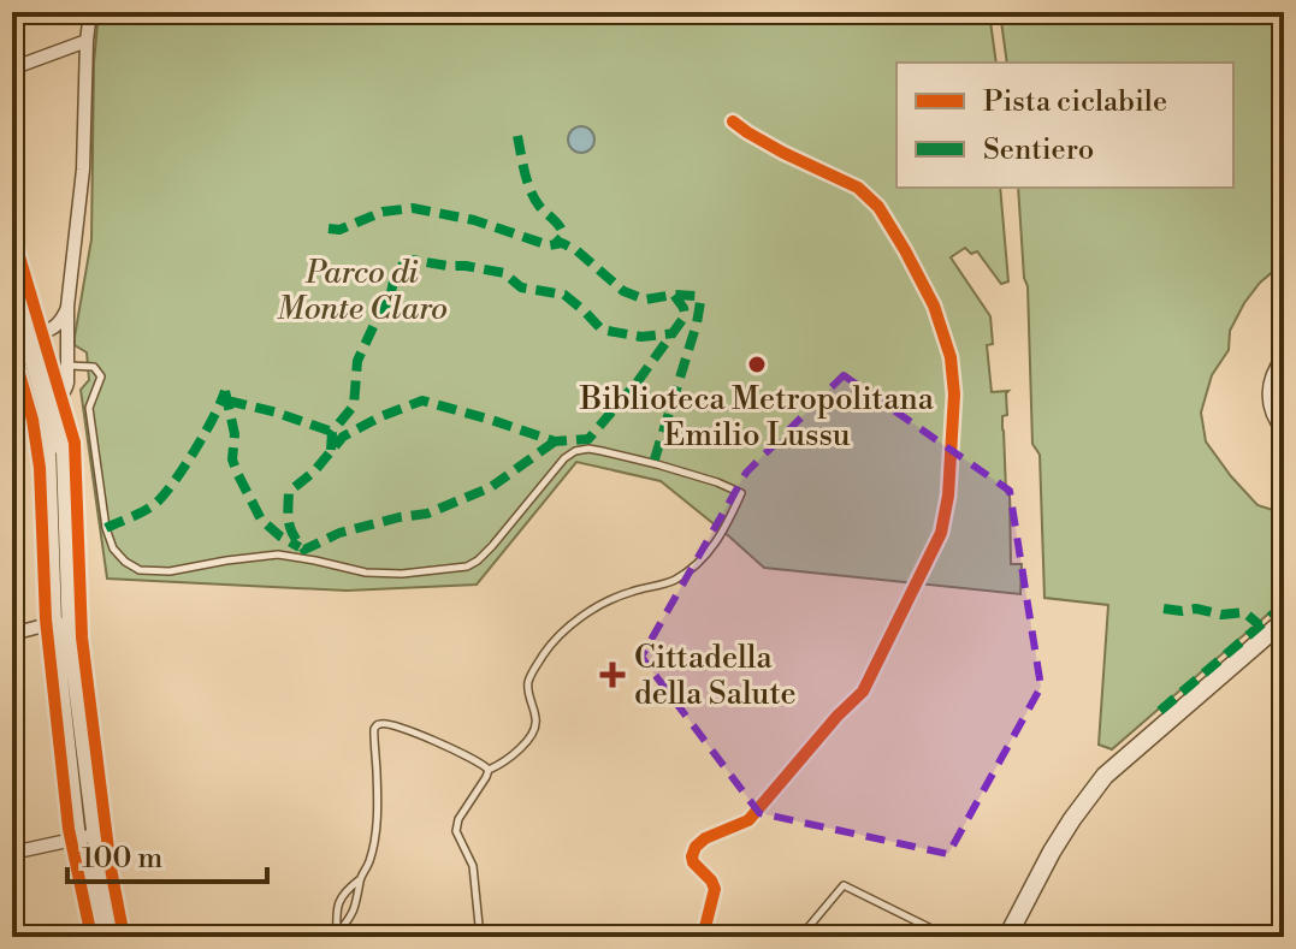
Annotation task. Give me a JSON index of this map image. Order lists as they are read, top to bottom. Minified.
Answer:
{"parks":["Parco di Monte Claro"],"places":{"other":["Biblioteca Metropolitana Emilio Lussu"],"health":["Cittadella della Salute"]},"legend":["Pista ciclabile","Sentiero"],"scale_bar":"100 m"}
